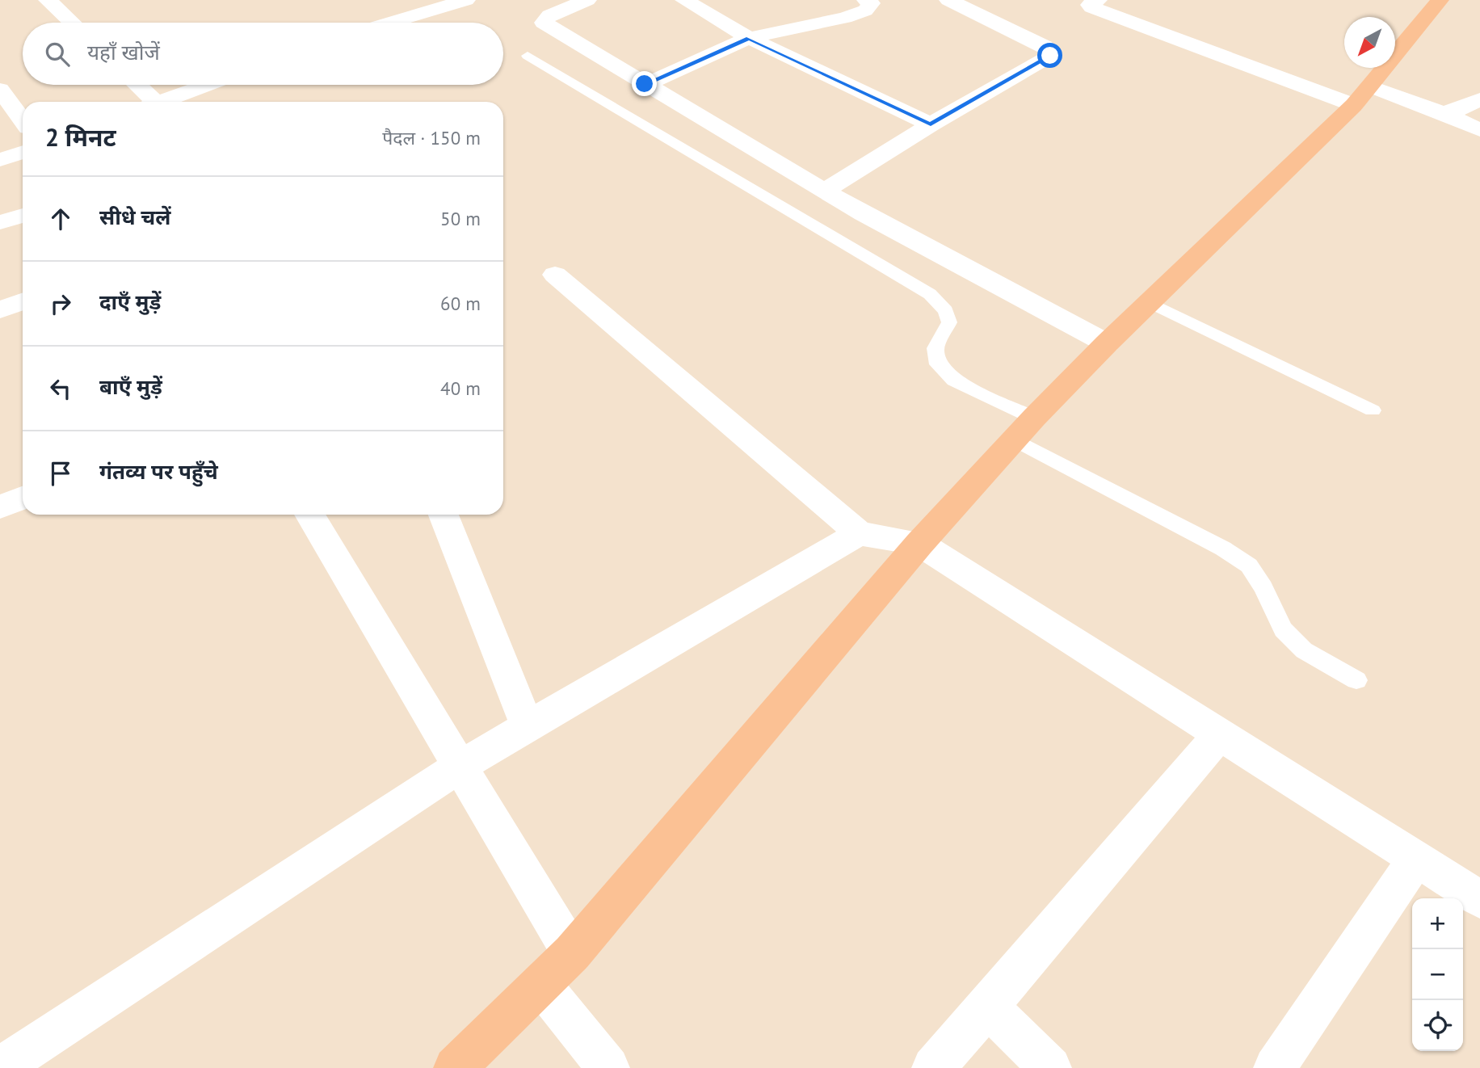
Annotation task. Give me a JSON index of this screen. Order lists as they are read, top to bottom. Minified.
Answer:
{"north":"bottom left","page":{"search":"यहाँ खोजें","heading":["2 मिनट","पैदल · 150 m"],"list":[["सीधे चलें","50 m"],["दाएँ मुड़ें","60 m"],["बाएँ मुड़ें","40 m"],"गंतव्य पर पहुँचे"],"map_buttons":["+","−"]}}
